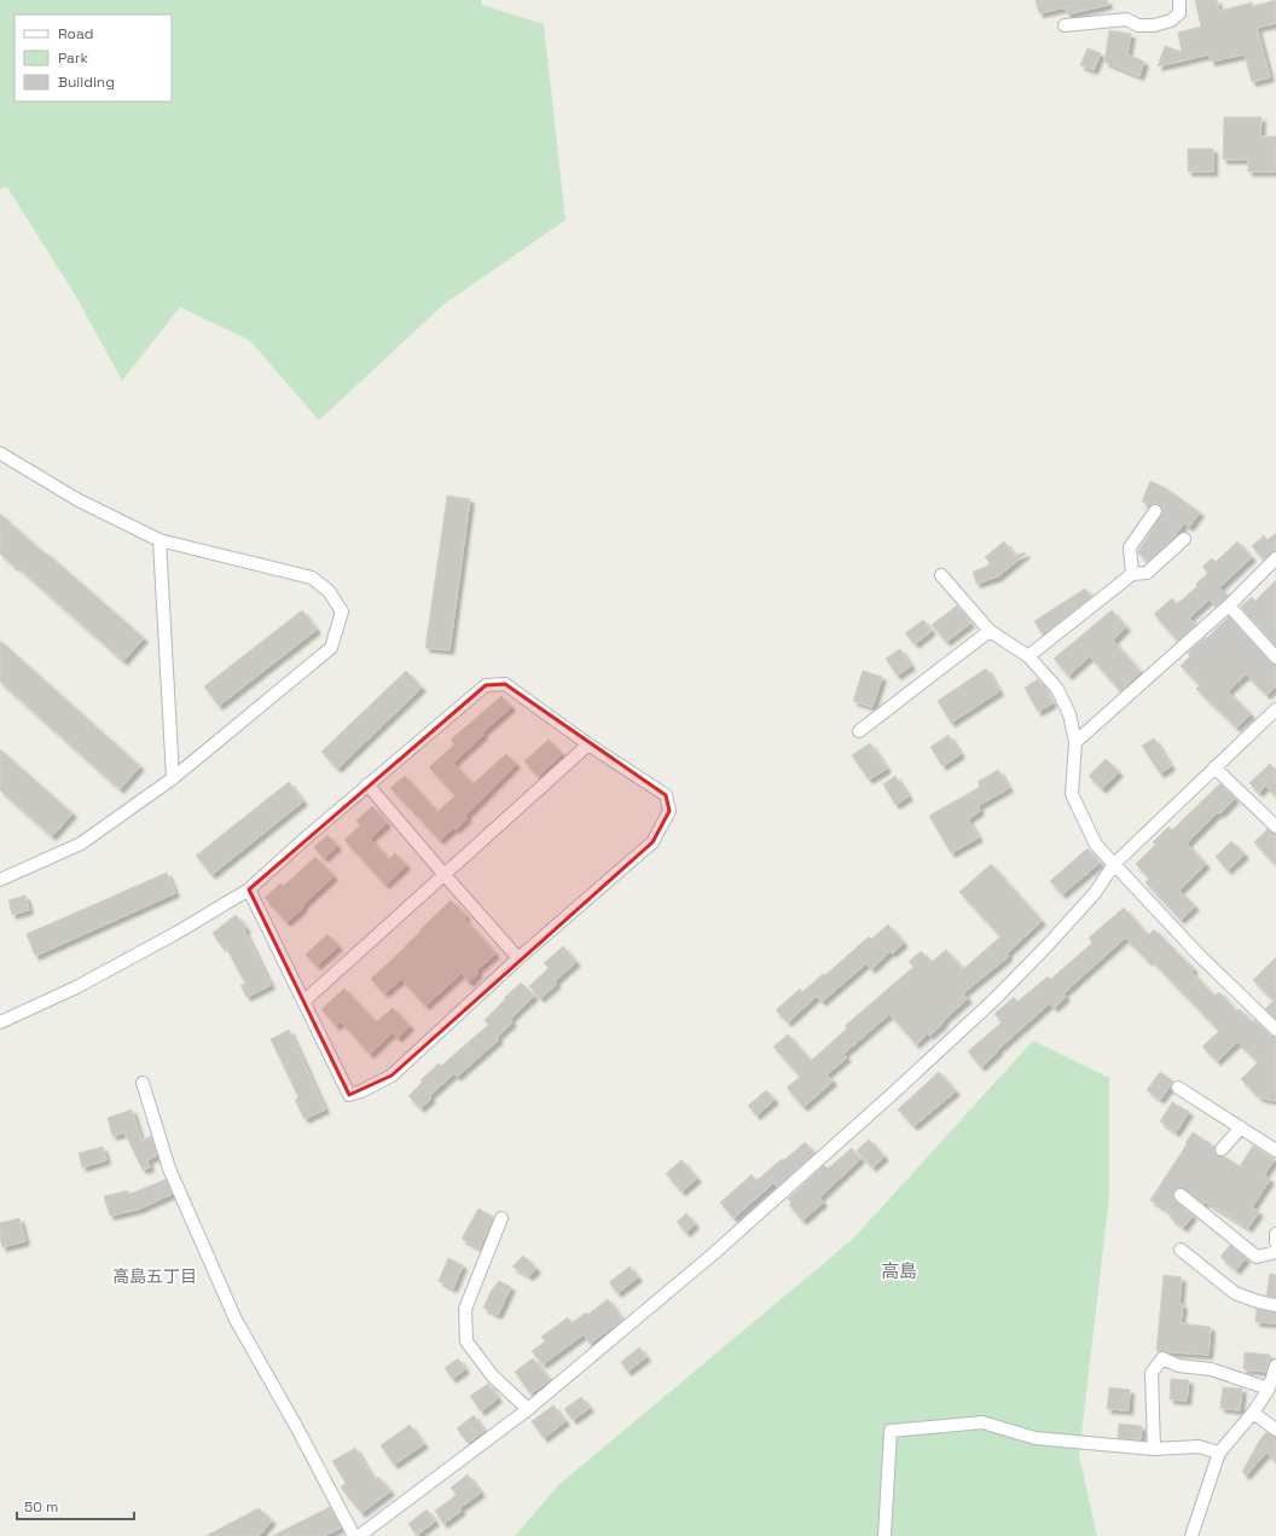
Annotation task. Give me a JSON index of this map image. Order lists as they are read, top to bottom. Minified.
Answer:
{"districts":["高島","高島五丁目"],"legend":["Road","Park","Building"],"scale_bar":"50 m"}
